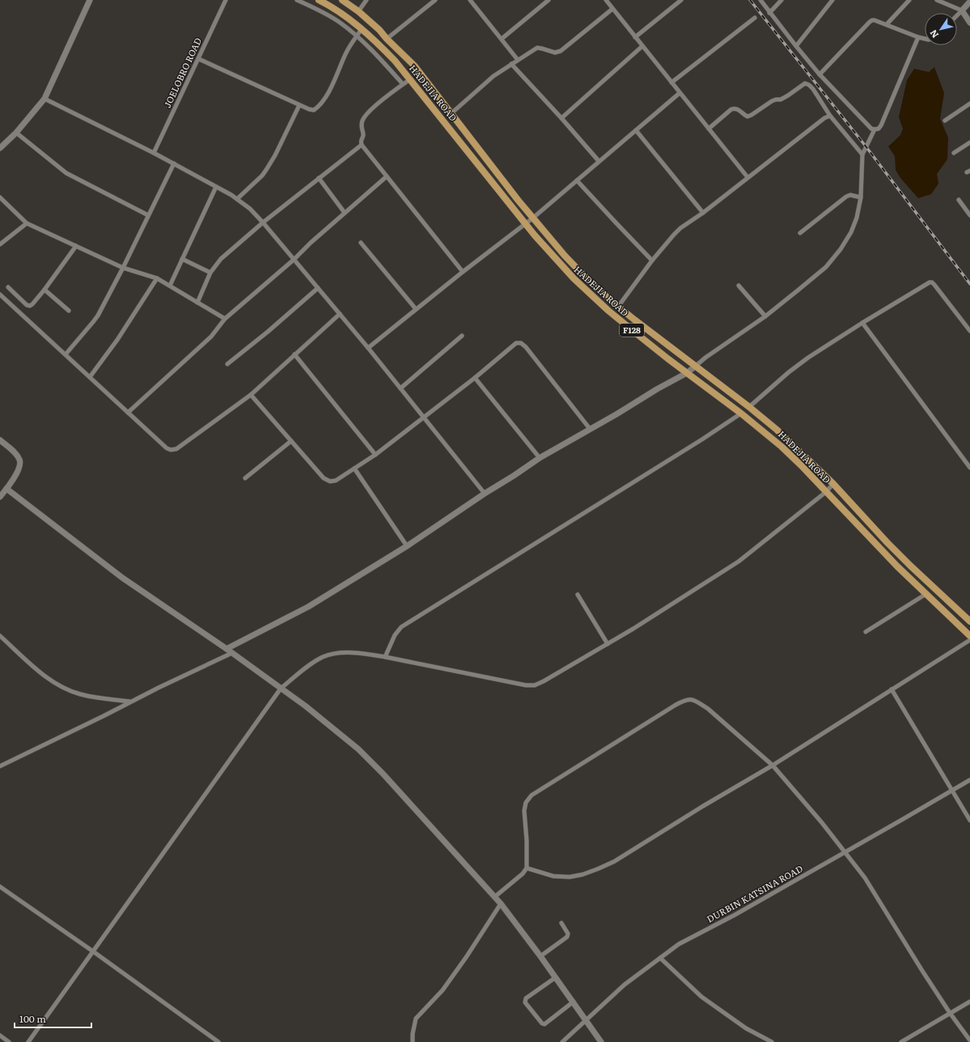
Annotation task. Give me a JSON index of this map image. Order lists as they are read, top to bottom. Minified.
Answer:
{"streets":{"main road":["HADEJIA ROAD","F128"],"street":["JOELOBRO ROAD","DURBIN KATSINA ROAD"]},"scale_bar":"100 m","north":"bottom left"}
